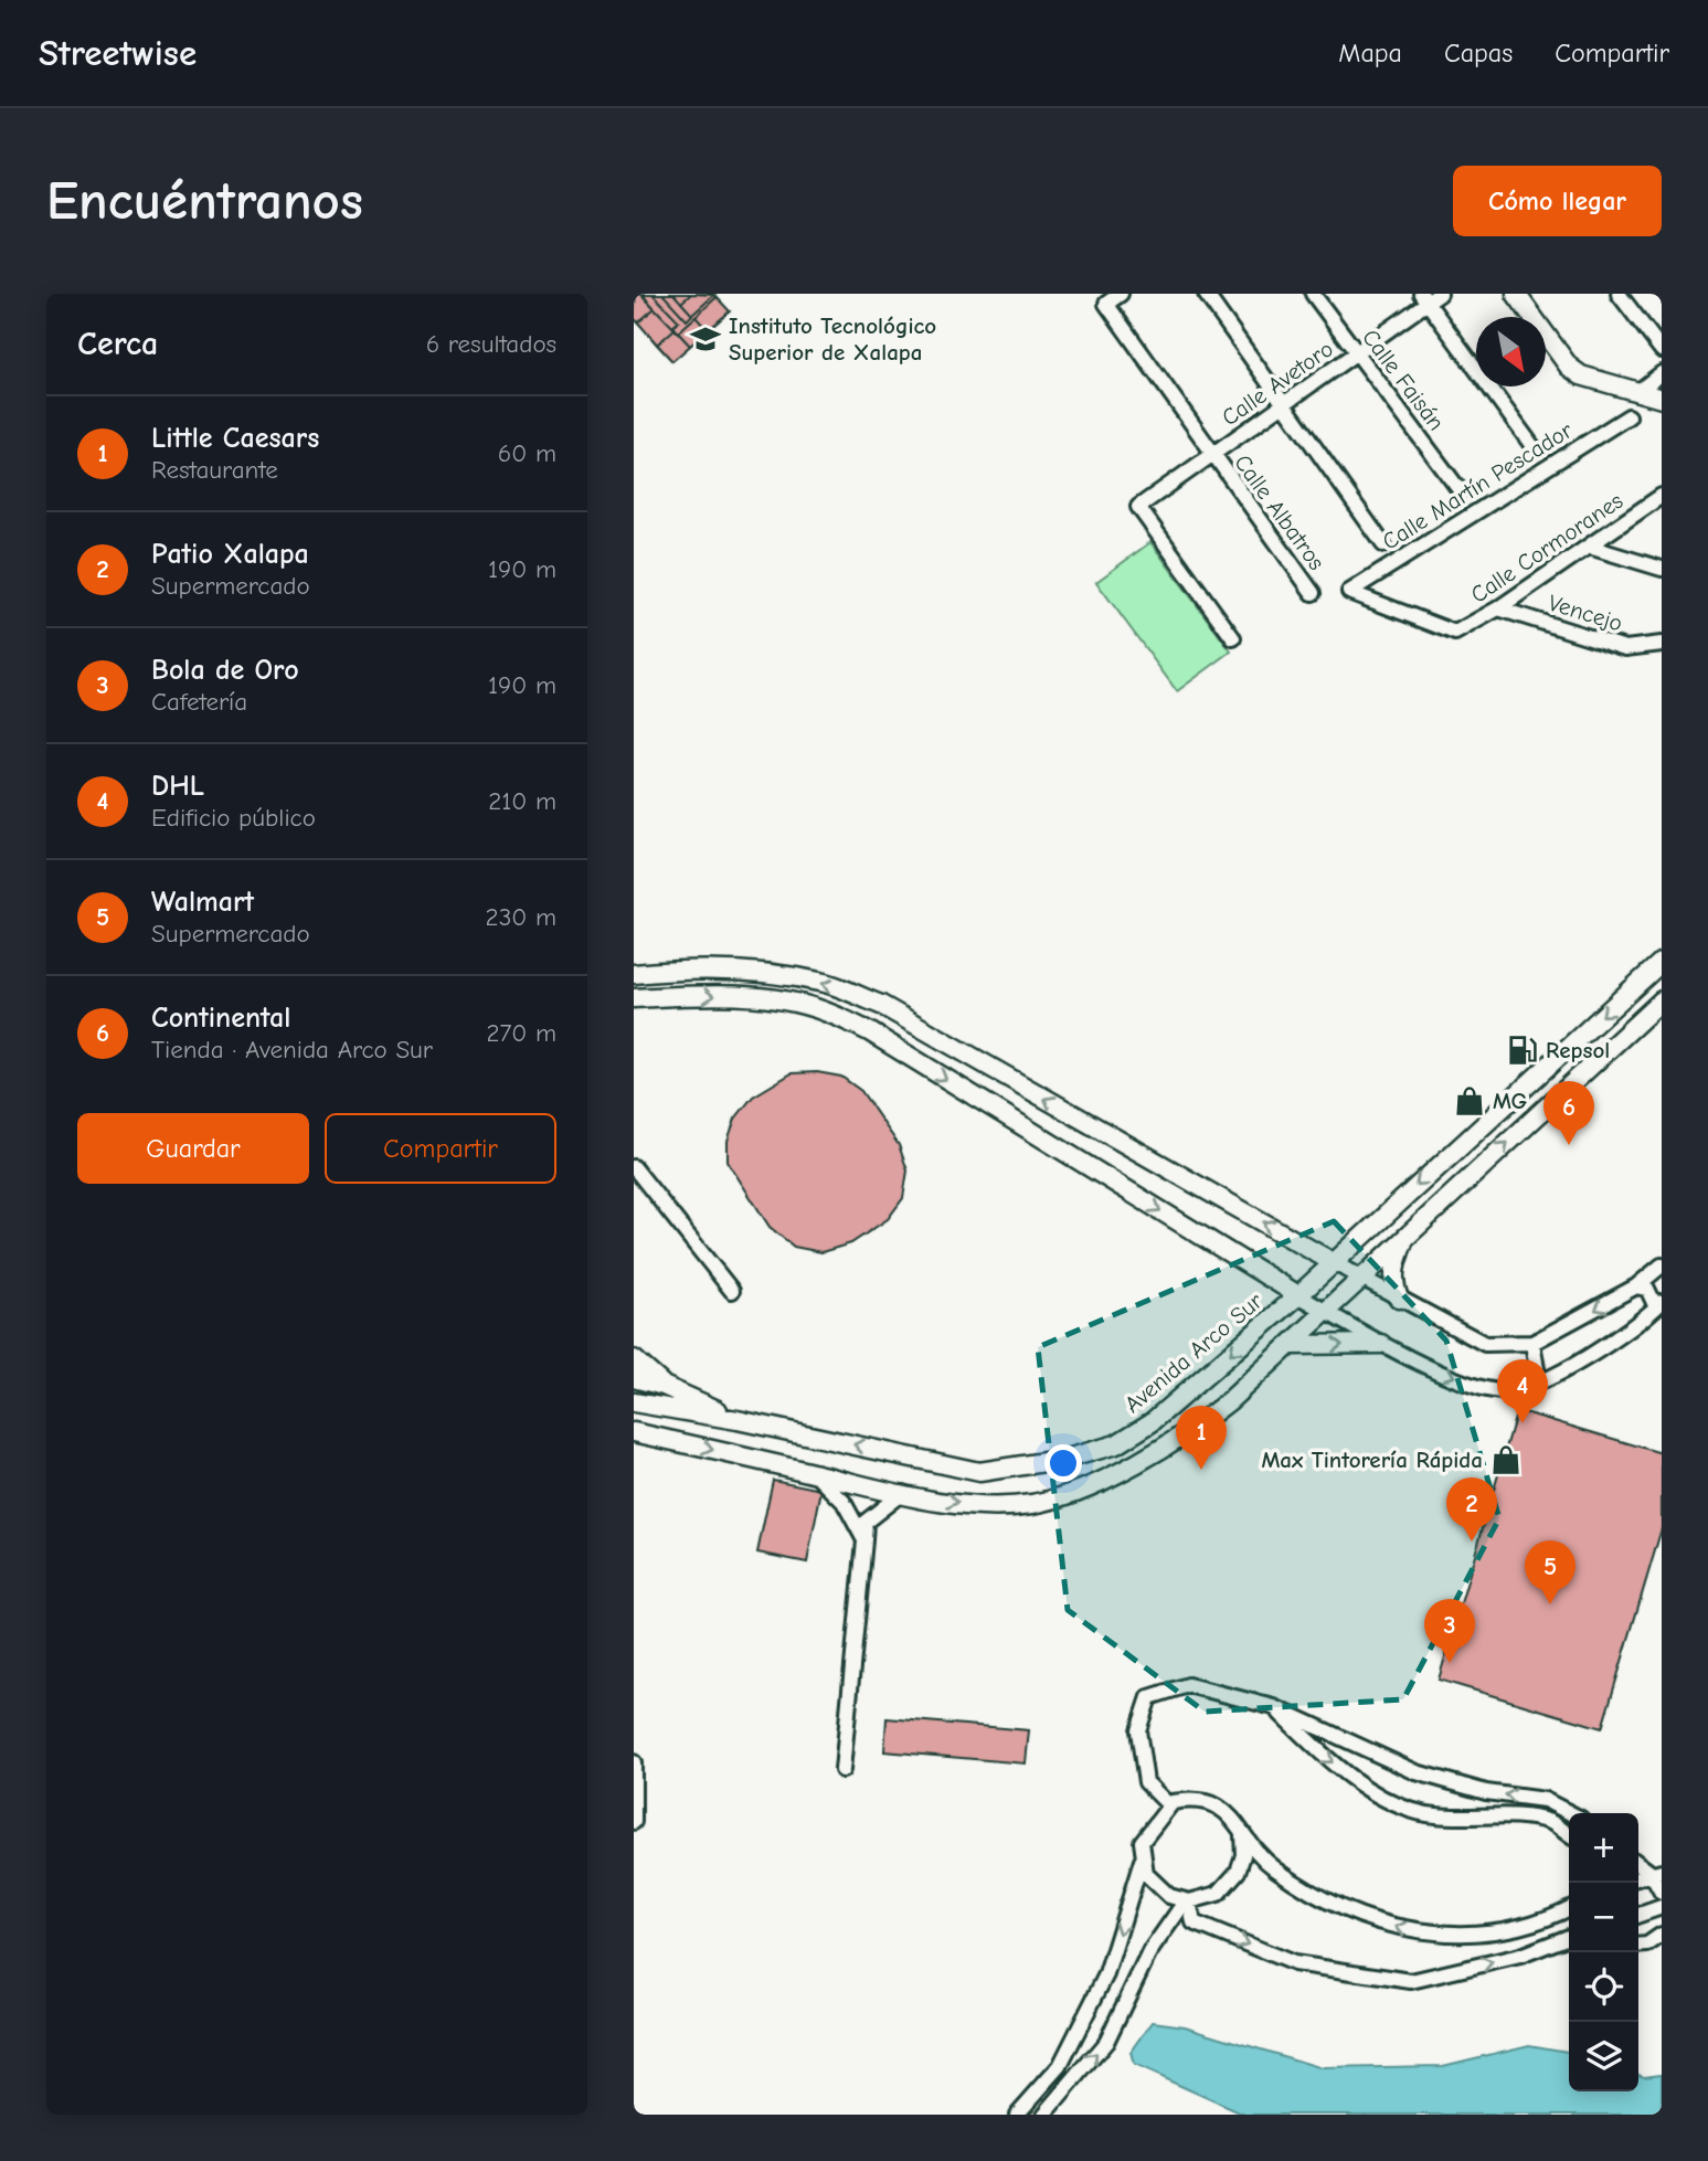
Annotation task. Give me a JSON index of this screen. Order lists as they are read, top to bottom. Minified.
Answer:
{"streets":{"main road":["Avenida Arco Sur"],"street":["Calle Faisán","Calle Avetoro","Calle Martín Pescador","Calle Albatros","Calle Cormoranes","Vencejo"]},"crossings":[["Calle Faisán","Calle Avetoro"],["Calle Avetoro","Calle Albatros"],["Calle Martín Pescador","Calle Cormoranes"],["Calle Cormoranes","Vencejo"]],"places":{"school or university":["Instituto Tecnológico Superior de Xalapa"],"fuel station":["Repsol"],"shop":["MG","Max Tintorería Rápida"]},"north":"bottom right","page":{"header":"Streetwise","nav":["Mapa","Capas","Compartir"],"buttons":["Cómo llegar",["Guardar","Compartir"]],"title":"Encuéntranos","heading":["Cerca","6 resultados"],"list":[{"mark":"1","name":"Little Caesars","note":"Restaurante","value":"60 m"},{"mark":"2","name":"Patio Xalapa","note":"Supermercado","value":"190 m"},{"mark":"3","name":"Bola de Oro","note":"Cafetería","value":"190 m"},{"mark":"4","name":"DHL","note":"Edificio público","value":"210 m"},{"mark":"5","name":"Walmart","note":"Supermercado","value":"230 m"},{"mark":"6","name":"Continental","note":"Tienda · Avenida Arco Sur","value":"270 m"}],"pins":["6","4","1","2","5","3"],"map_buttons":["+","−"]}}
